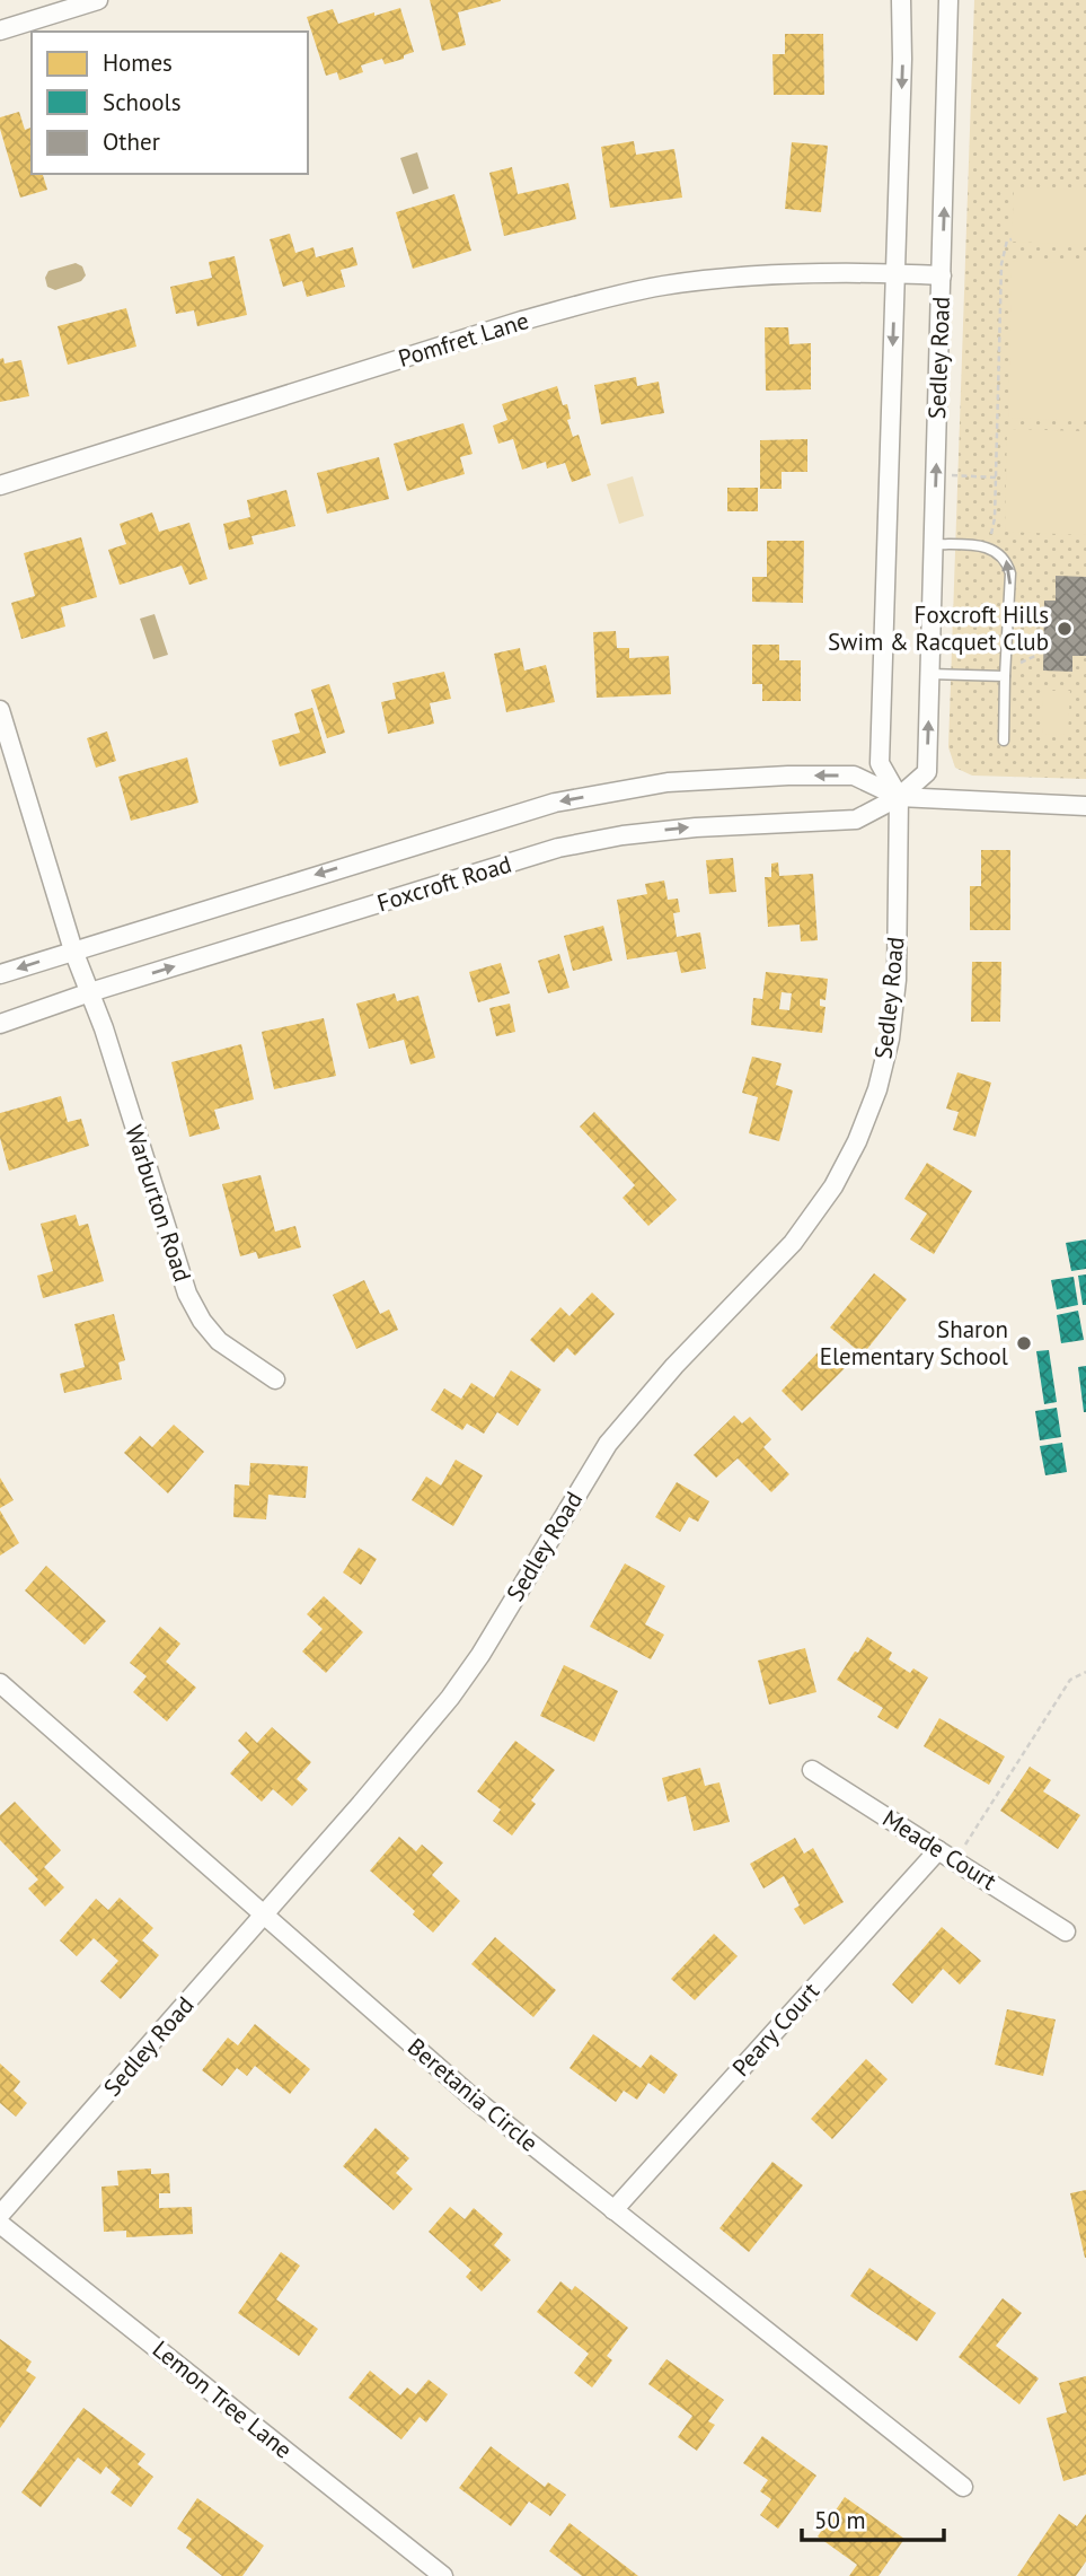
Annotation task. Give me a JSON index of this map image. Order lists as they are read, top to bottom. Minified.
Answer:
{"streets":{"street":["Pomfret Lane","Sedley Road","Foxcroft Road","Warburton Road","Meade Court","Peary Court","Beretania Circle","Lemon Tree Lane"]},"crossings":[["Pomfret Lane","Sedley Road"],["Sedley Road","Foxcroft Road"],["Sedley Road","Beretania Circle"],["Foxcroft Road","Warburton Road"],["Meade Court","Peary Court"],["Peary Court","Beretania Circle"]],"places":["Foxcroft Hills Swim & Racquet Club","Sharon Elementary School"],"legend":["Homes","Schools","Other"],"scale_bar":"50 m"}
